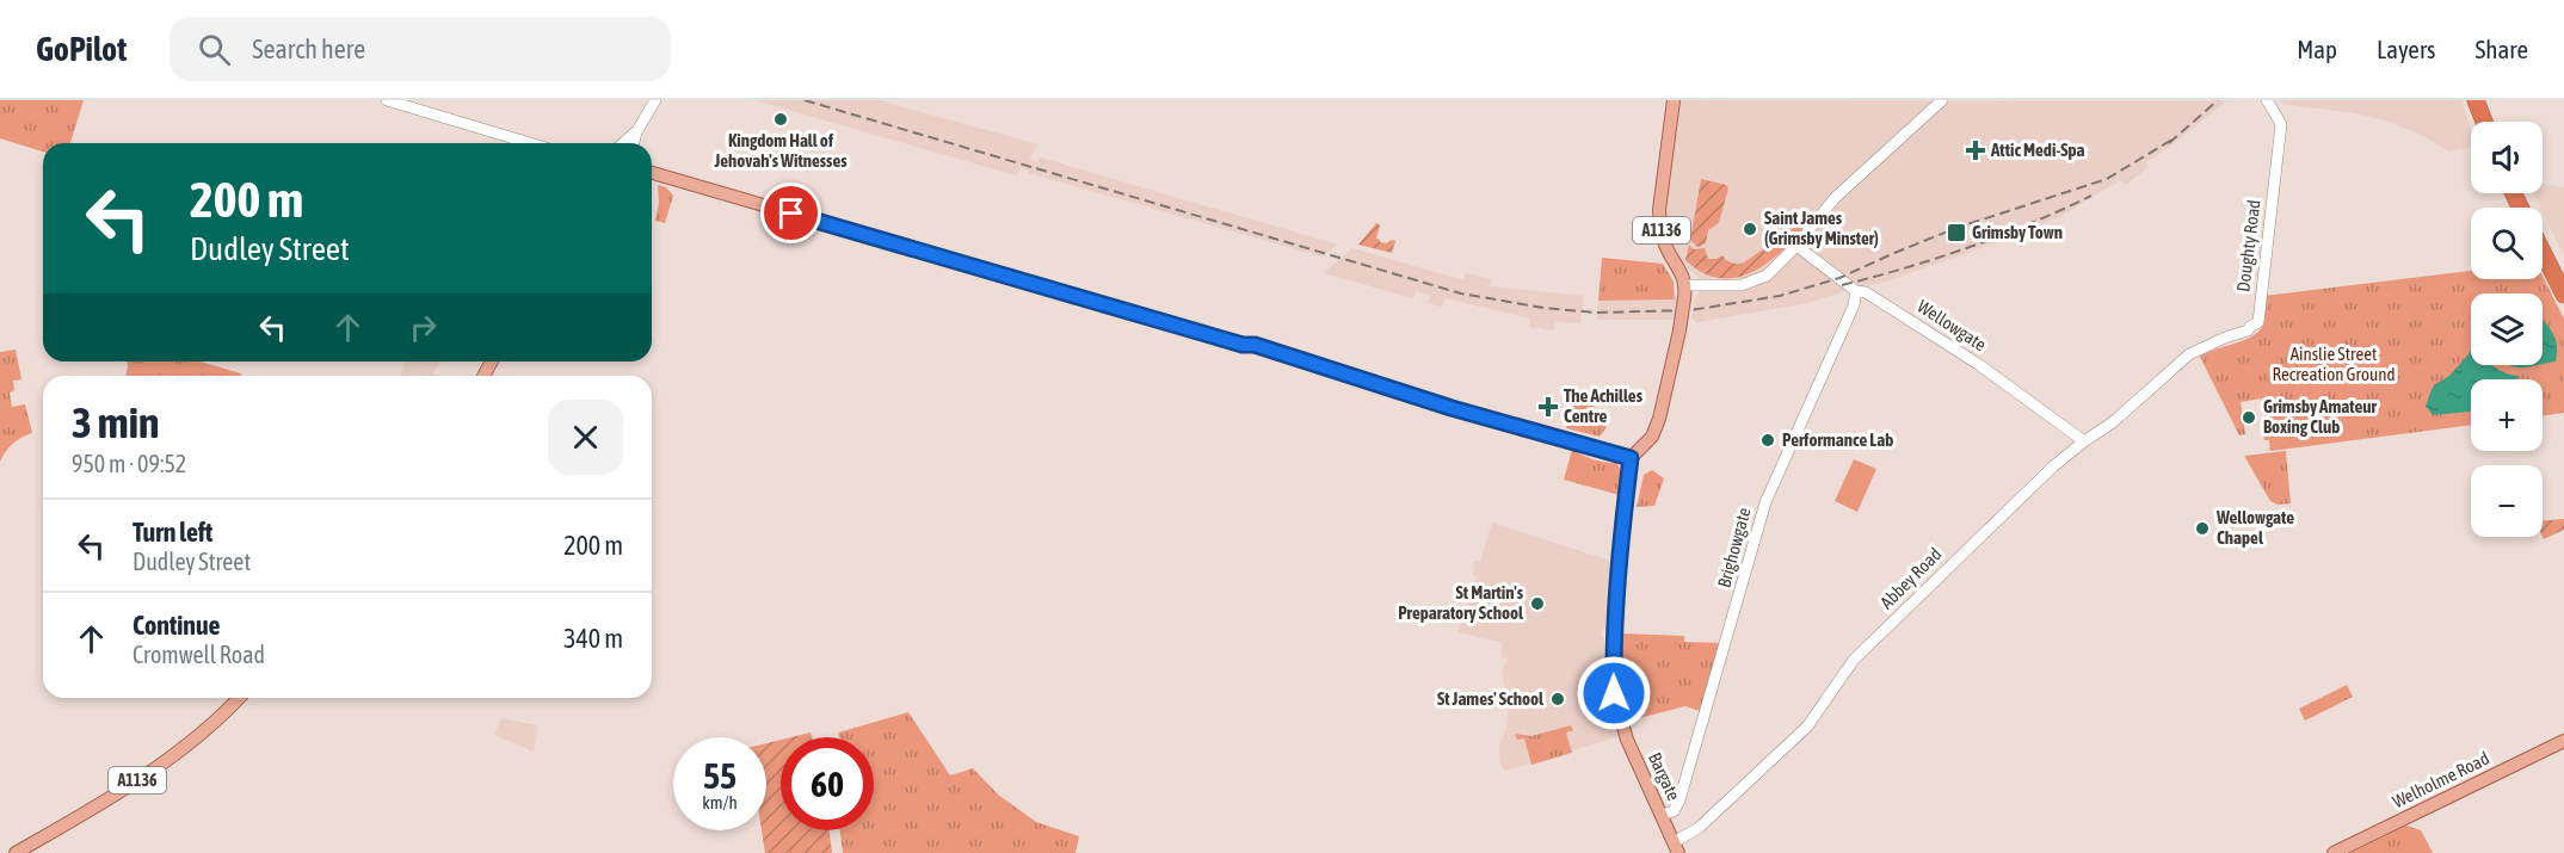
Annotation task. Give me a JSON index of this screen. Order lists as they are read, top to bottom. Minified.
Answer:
{"streets":{"main road":["A1136","Bargate","Welholme Road"],"street":["Doughty Road","Wellowgate","Brighowgate","Abbey Road"]},"crossings":[["Doughty Road","Abbey Road"],["Wellowgate","Brighowgate"],["Wellowgate","Abbey Road"],["Brighowgate","Bargate"],["Abbey Road","Bargate"]],"parks":["Ainslie Street Recreation Ground"],"places":{"other":["Kingdom Hall of Jehovah's Witnesses","Saint James (Grimsby Minster)","Grimsby Amateur Boxing Club","Performance Lab","Wellowgate Chapel","St Martin's Preparatory School","St James' School"],"health":["Attic Medi-Spa","The Achilles Centre"],"transit":["Grimsby Town"]},"page":{"header":"GoPilot","search":"Search here","nav":["Map","Layers","Share"],"map_buttons":["+","−"],"turn":["200 m","Dudley Street"],"heading":["3 min","950 m · 09:52"],"list":[{"name":"Turn left","note":"Dudley Street","value":"200 m"},{"name":"Continue","note":"Cromwell Road","value":"340 m"}],"speed":"55 km/h","limit":"60"}}
